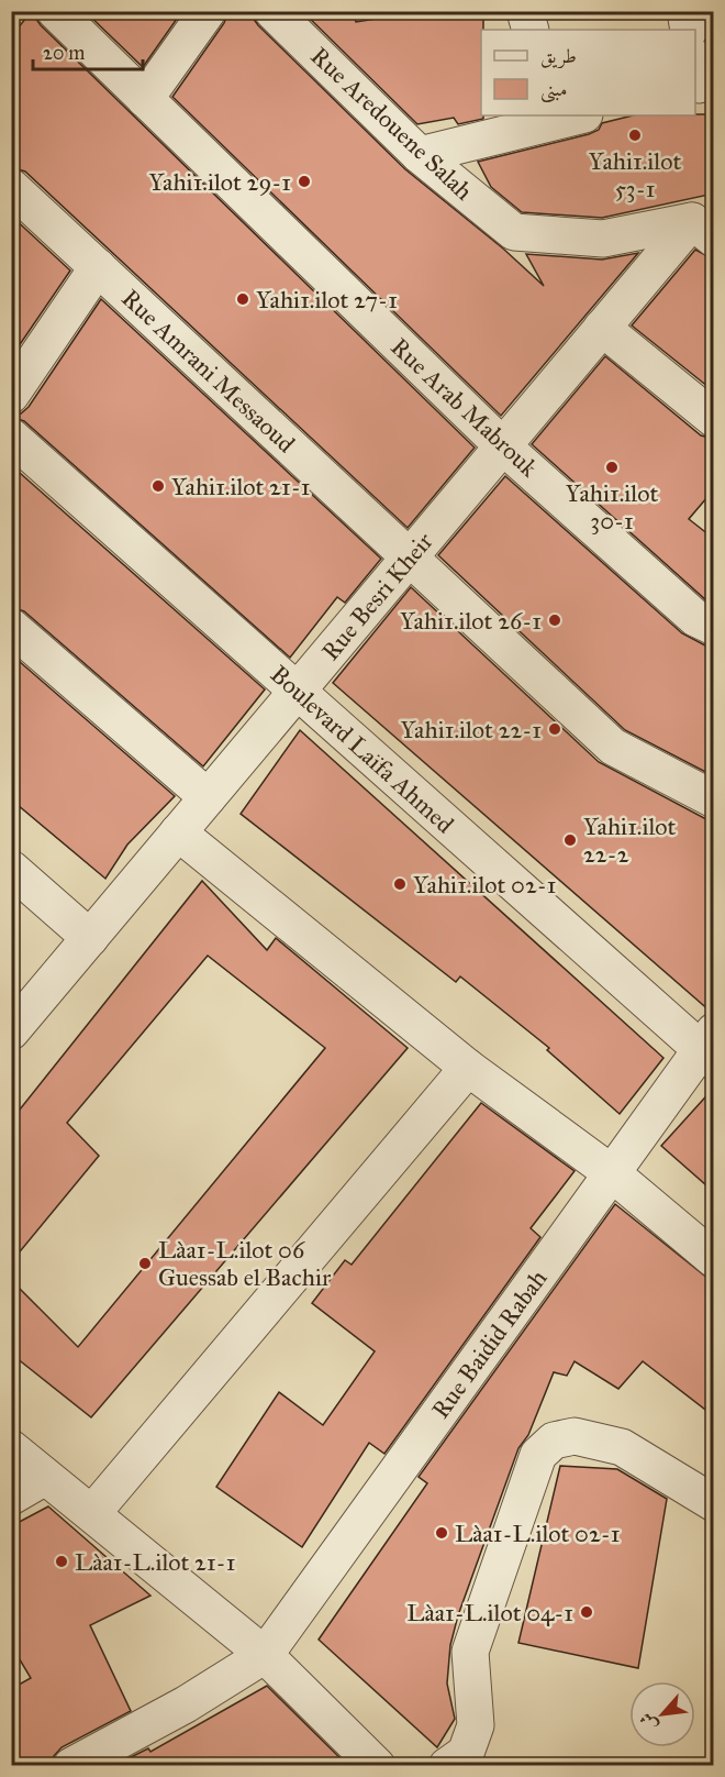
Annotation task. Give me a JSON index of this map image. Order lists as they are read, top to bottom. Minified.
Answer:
{"streets":{"street":["Rue Aredouene Salah","Rue Amrani Messaoud","Rue Arab Mabrouk","Rue Besri Kheir","Boulevard Laïfa Ahmed","Rue Baidid Rabah"]},"crossings":[["Rue Aredouene Salah","Rue Besri Kheir"],["Rue Amrani Messaoud","Rue Besri Kheir"],["Rue Arab Mabrouk","Rue Besri Kheir"],["Rue Besri Kheir","Boulevard Laïfa Ahmed"],["Boulevard Laïfa Ahmed","Rue Baidid Rabah"]],"places":["Yahi1.ilot 53-1","Yahi1.ilot 29-1","Yahi1.ilot 27-1","Yahi1.ilot 30-1","Yahi1.ilot 21-1","Yahi1.ilot 26-1","Yahi1.ilot 22-1","Yahi1.ilot 22-2","Yahi1.ilot 02-1","Làa1-L.ilot 06 Guessab el Bachir","Làa1-L.ilot 02-1","Làa1-L.ilot 21-1","Làa1-L.ilot 04-1"],"legend":["طريق","مبنى"],"scale_bar":"20 m","north":"bottom left"}
